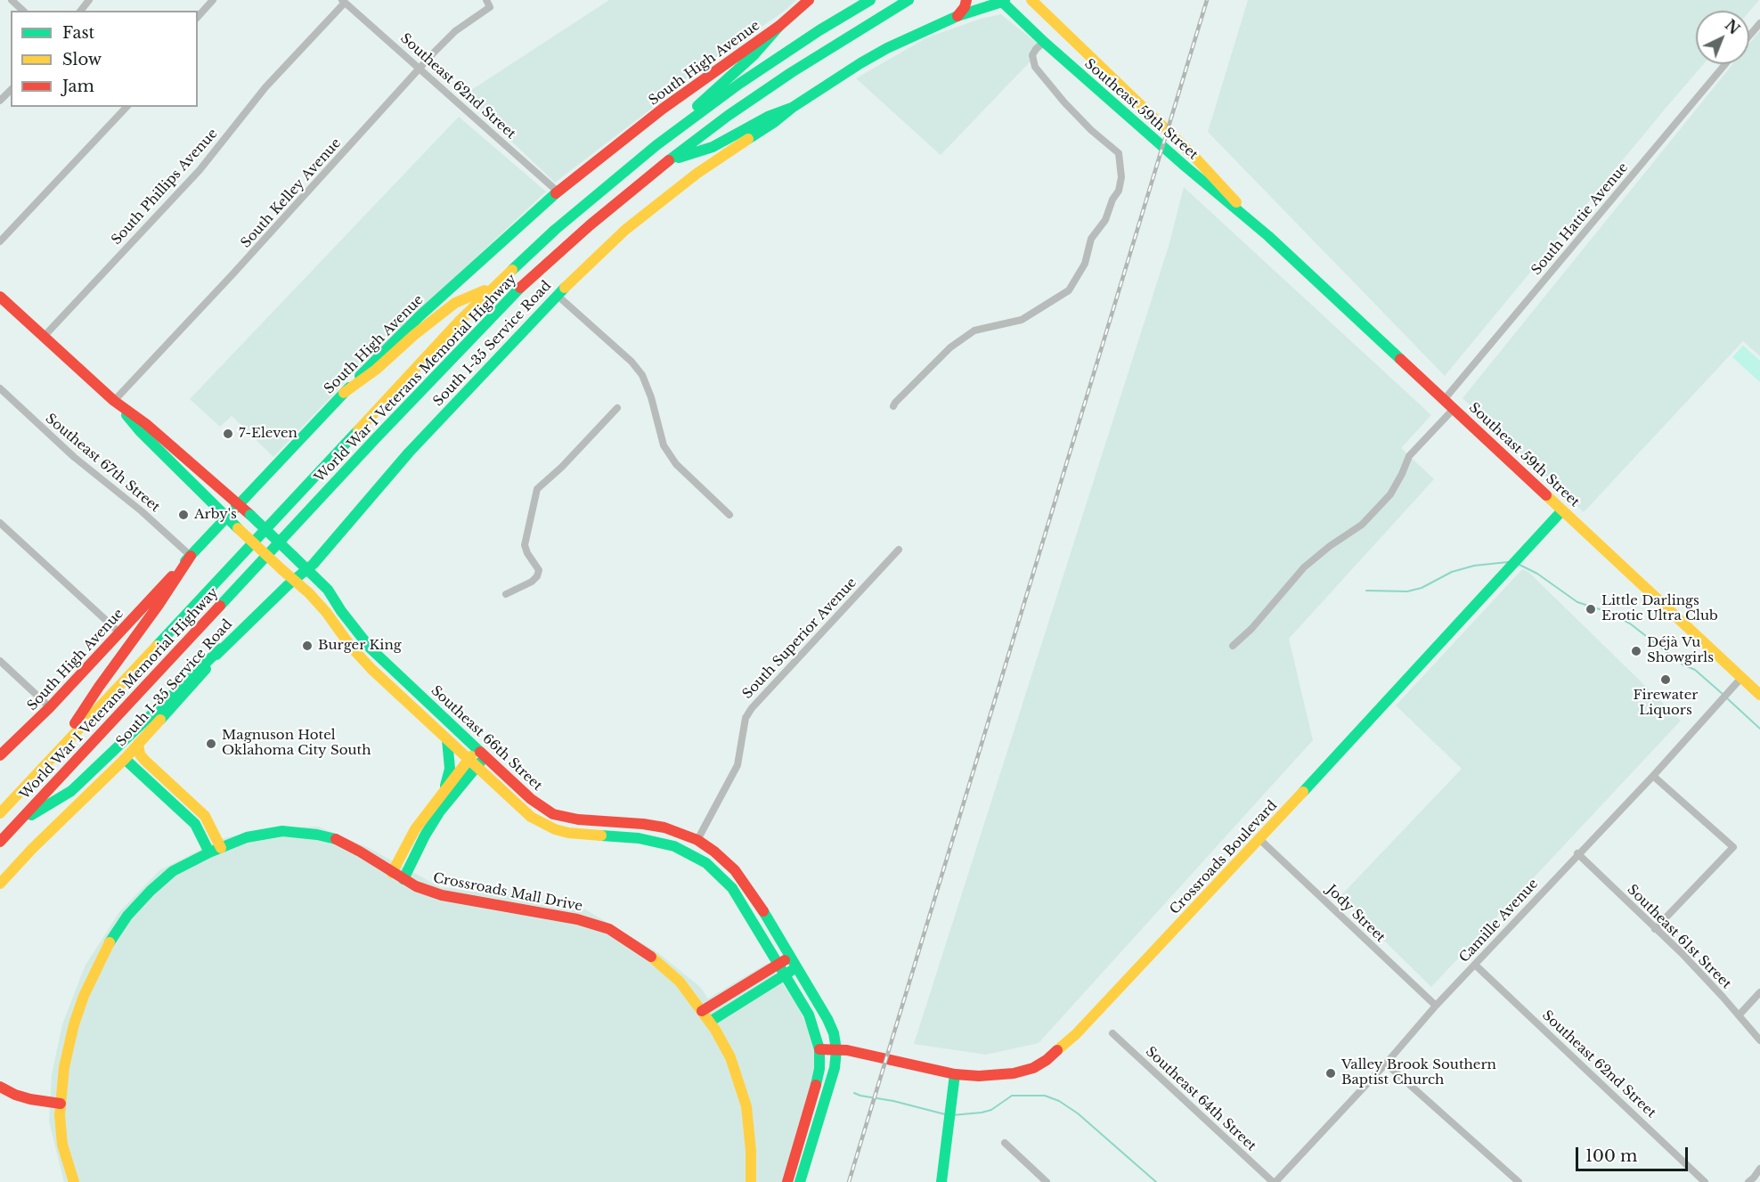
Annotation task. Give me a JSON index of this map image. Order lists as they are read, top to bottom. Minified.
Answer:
{"streets":{"main road":["South High Avenue","Southeast 59th Street","South I-35 Service Road","World War I Veterans Memorial Highway","Southeast 66th Street","Crossroads Boulevard","Crossroads Mall Drive"],"street":["Southeast 62nd Street","South Phillips Avenue","South Kelley Avenue","South Hattie Avenue","Southeast 67th Street","South Superior Avenue","Jody Street","Camille Avenue","Southeast 61st Street","Southeast 64th Street"]},"crossings":[["South High Avenue","Southeast 62nd Street"],["South High Avenue","Southeast 67th Street"],["South High Avenue","Southeast 66th Street"],["Southeast 62nd Street","South Phillips Avenue"],["Southeast 62nd Street","South Kelley Avenue"],["Southeast 62nd Street","Camille Avenue"],["Southeast 59th Street","South Hattie Avenue"],["Southeast 59th Street","South I-35 Service Road"],["Southeast 59th Street","Crossroads Boulevard"],["Southeast 59th Street","Camille Avenue"],["South Phillips Avenue","Southeast 66th Street"],["South Kelley Avenue","Southeast 66th Street"],["South I-35 Service Road","Southeast 66th Street"],["South Superior Avenue","Southeast 66th Street"],["Southeast 66th Street","Crossroads Boulevard"],["Crossroads Boulevard","Jody Street"],["Jody Street","Camille Avenue"],["Camille Avenue","Southeast 61st Street"],["Camille Avenue","Southeast 64th Street"]],"places":["7-Eleven","Arby's","Little Darlings Erotic Ultra Club","Burger King","Déjà Vu Showgirls","Firewater Liquors","Magnuson Hotel Oklahoma City South","Valley Brook Southern Baptist Church"],"legend":["Fast","Slow","Jam"],"scale_bar":"100 m","north":"top right"}
